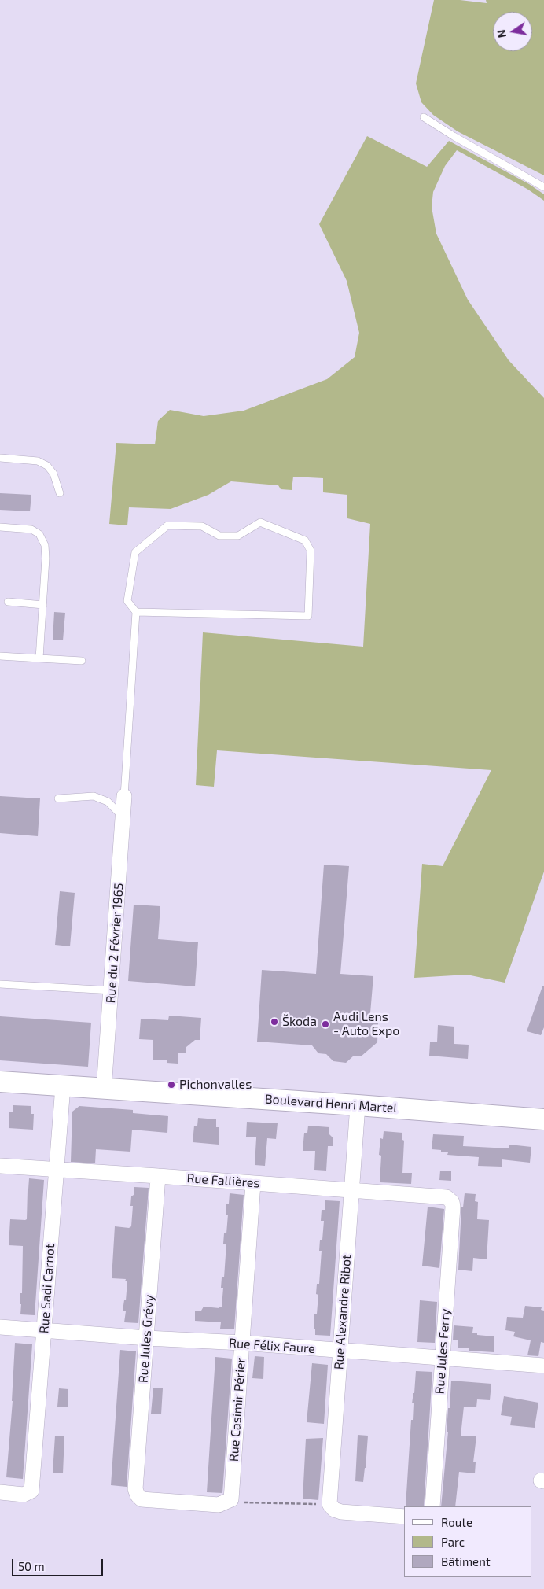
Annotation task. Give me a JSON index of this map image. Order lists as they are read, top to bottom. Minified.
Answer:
{"streets":{"street":["Rue du 2 Février 1965","Boulevard Henri Martel","Rue Fallières","Rue Sadi Carnot","Rue Alexandre Ribot","Rue Jules Grévy","Rue Félix Faure","Rue Jules Ferry","Rue Casimir Périer"]},"crossings":[["Rue du 2 Février 1965","Boulevard Henri Martel"],["Boulevard Henri Martel","Rue Sadi Carnot"],["Boulevard Henri Martel","Rue Alexandre Ribot"],["Rue Fallières","Rue Sadi Carnot"],["Rue Fallières","Rue Alexandre Ribot"],["Rue Fallières","Rue Jules Grévy"],["Rue Fallières","Rue Jules Ferry"],["Rue Fallières","Rue Casimir Périer"],["Rue Sadi Carnot","Rue Félix Faure"],["Rue Alexandre Ribot","Rue Félix Faure"],["Rue Jules Grévy","Rue Félix Faure"],["Rue Jules Grévy","Rue Casimir Périer"],["Rue Félix Faure","Rue Jules Ferry"],["Rue Félix Faure","Rue Casimir Périer"]],"places":["Škoda","Audi Lens - Auto Expo","Pichonvalles"],"legend":["Route","Parc","Bâtiment"],"scale_bar":"50 m","north":"left"}
